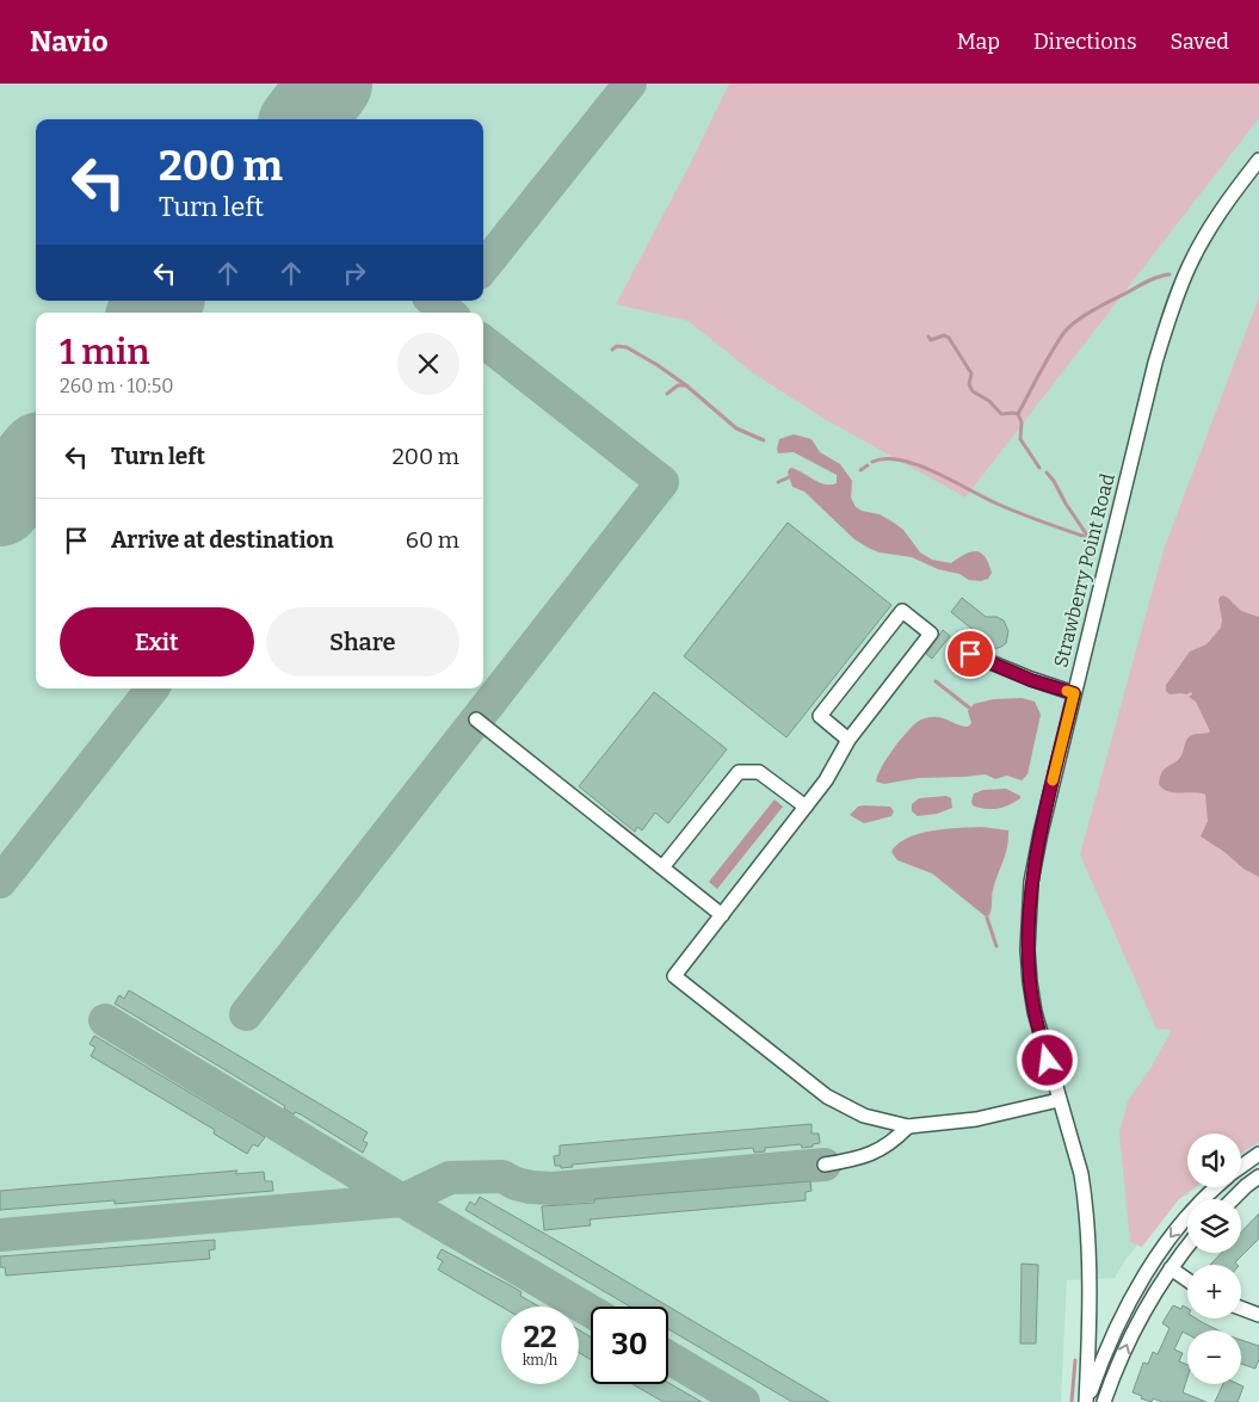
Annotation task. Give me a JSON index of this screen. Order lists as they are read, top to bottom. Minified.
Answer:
{"streets":{"street":["Strawberry Point Road"]},"page":{"header":"Navio","nav":["Map","Directions","Saved"],"turn":["200 m","Turn left"],"heading":["1 min","260 m · 10:50"],"list":[{"name":"Turn left","value":"200 m"},{"name":"Arrive at destination","value":"60 m"}],"buttons":["Exit","Share"],"map_buttons":["+","−"],"speed":"22 km/h","limit":"30"}}
